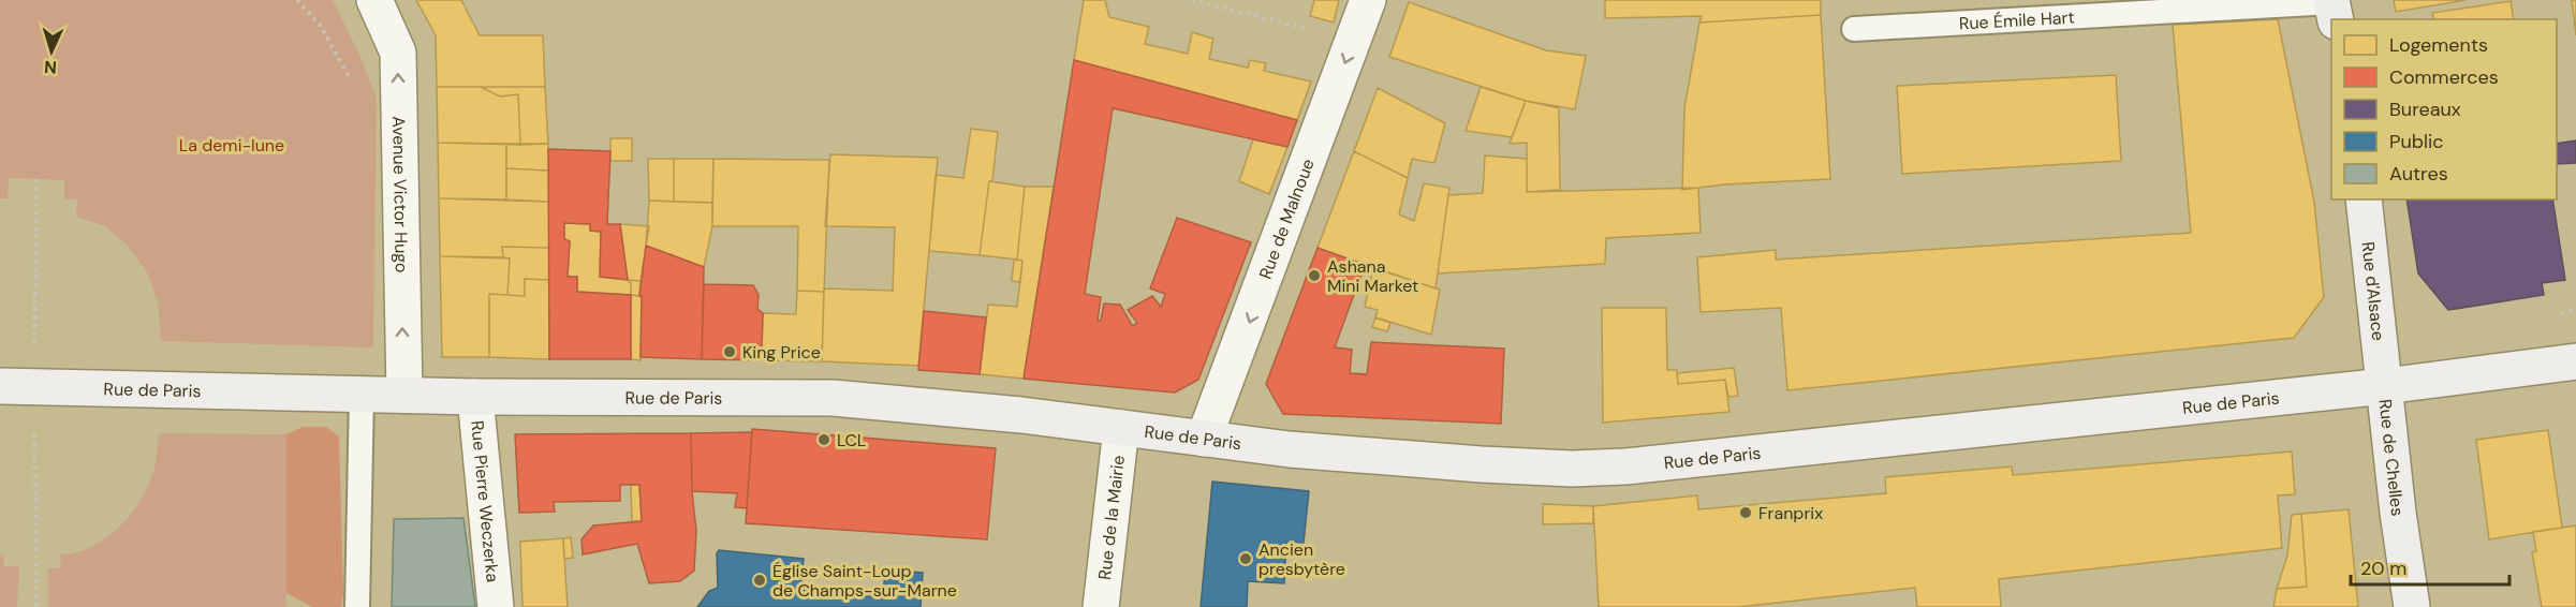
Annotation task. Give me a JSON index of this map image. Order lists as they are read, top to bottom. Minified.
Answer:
{"streets":{"main road":["Rue d'Alsace","Rue de Paris","Rue de Chelles"],"street":["Avenue Victor Hugo","Rue de Malnoue","Rue Pierre Weczerka","Rue de la Mairie"],"lane":["Rue Émile Hart"]},"crossings":[["Avenue Victor Hugo","Rue de Paris"],["Rue de Malnoue","Rue de Paris"],["Rue d'Alsace","Rue de Paris"],["Rue d'Alsace","Rue de Chelles"],["Rue de Paris","Rue de Chelles"],["Rue de Paris","Rue Pierre Weczerka"],["Rue de Paris","Rue de la Mairie"]],"one_way":["Avenue Victor Hugo","Rue de Malnoue"],"parks":["La demi-lune"],"places":["Ashana Mini Market","King Price","LCL","Franprix","Ancien presbytère","Église Saint-Loup de Champs-sur-Marne"],"legend":["Logements","Commerces","Bureaux","Public","Autres"],"scale_bar":"20 m","north":"bottom"}
